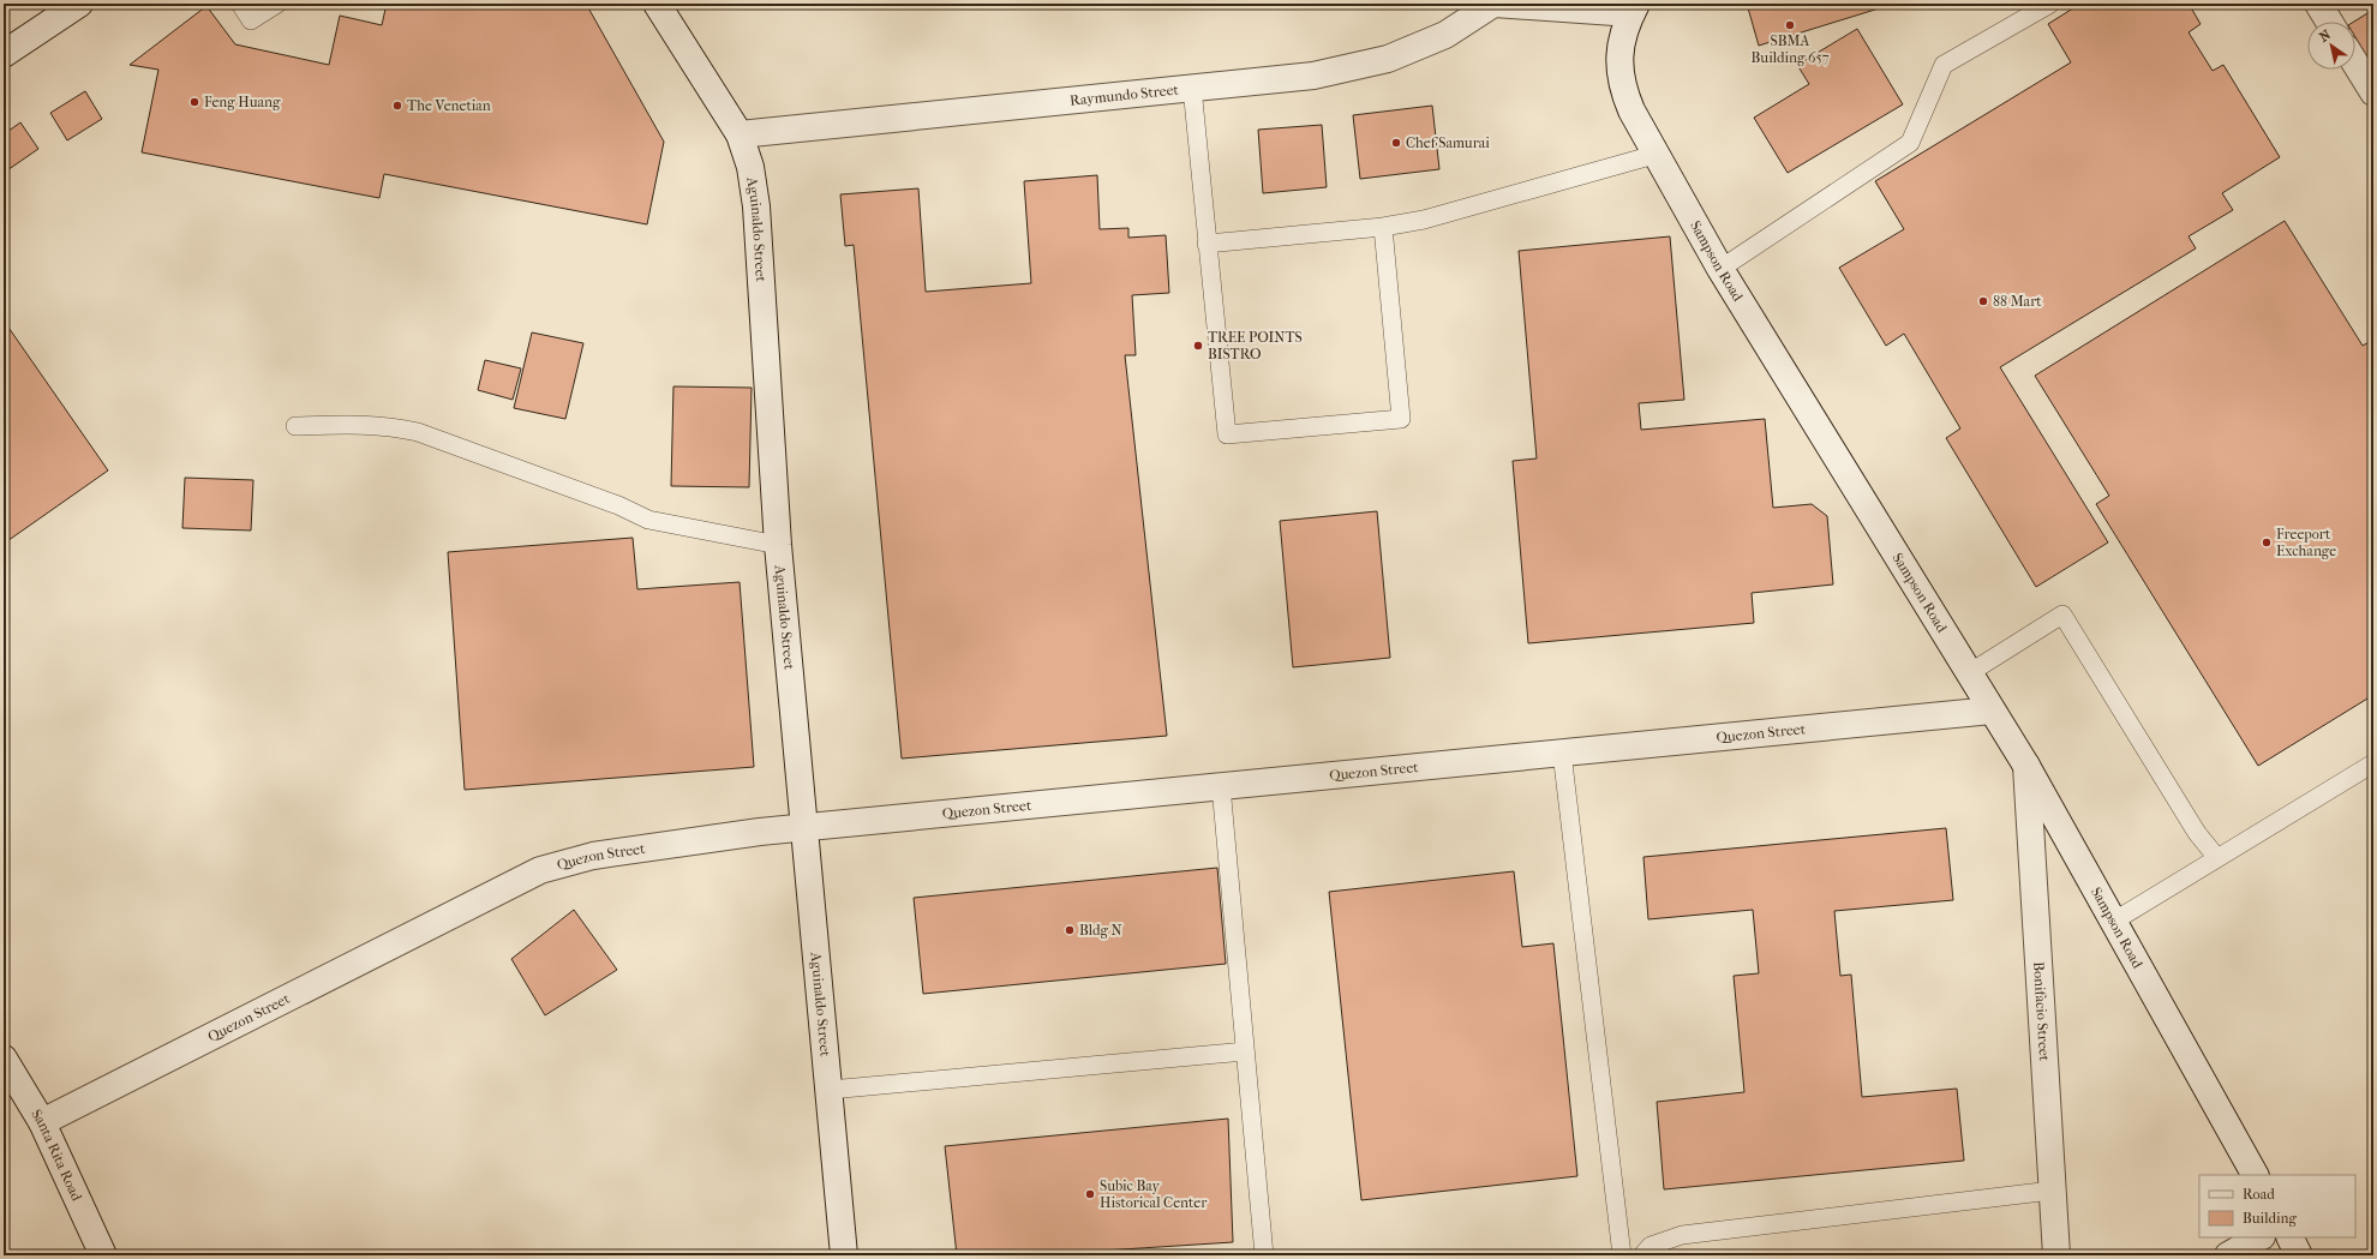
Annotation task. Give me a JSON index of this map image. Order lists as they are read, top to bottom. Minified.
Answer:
{"streets":{"street":["Raymundo Street","Aguinaldo Street","Sampson Road","Quezon Street","Bonifacio Street","Santa Rita Road"]},"crossings":[["Raymundo Street","Aguinaldo Street"],["Aguinaldo Street","Quezon Street"],["Sampson Road","Quezon Street"],["Sampson Road","Bonifacio Street"],["Quezon Street","Santa Rita Road"]],"places":["SBMA Building 657","Feng Huang","The Venetian","Chef Samurai","88 Mart","TREE POINTS BISTRO","Freeport Exchange","Bldg N","Subic Bay Historical Center"],"legend":["Road","Building"],"north":"top left"}
